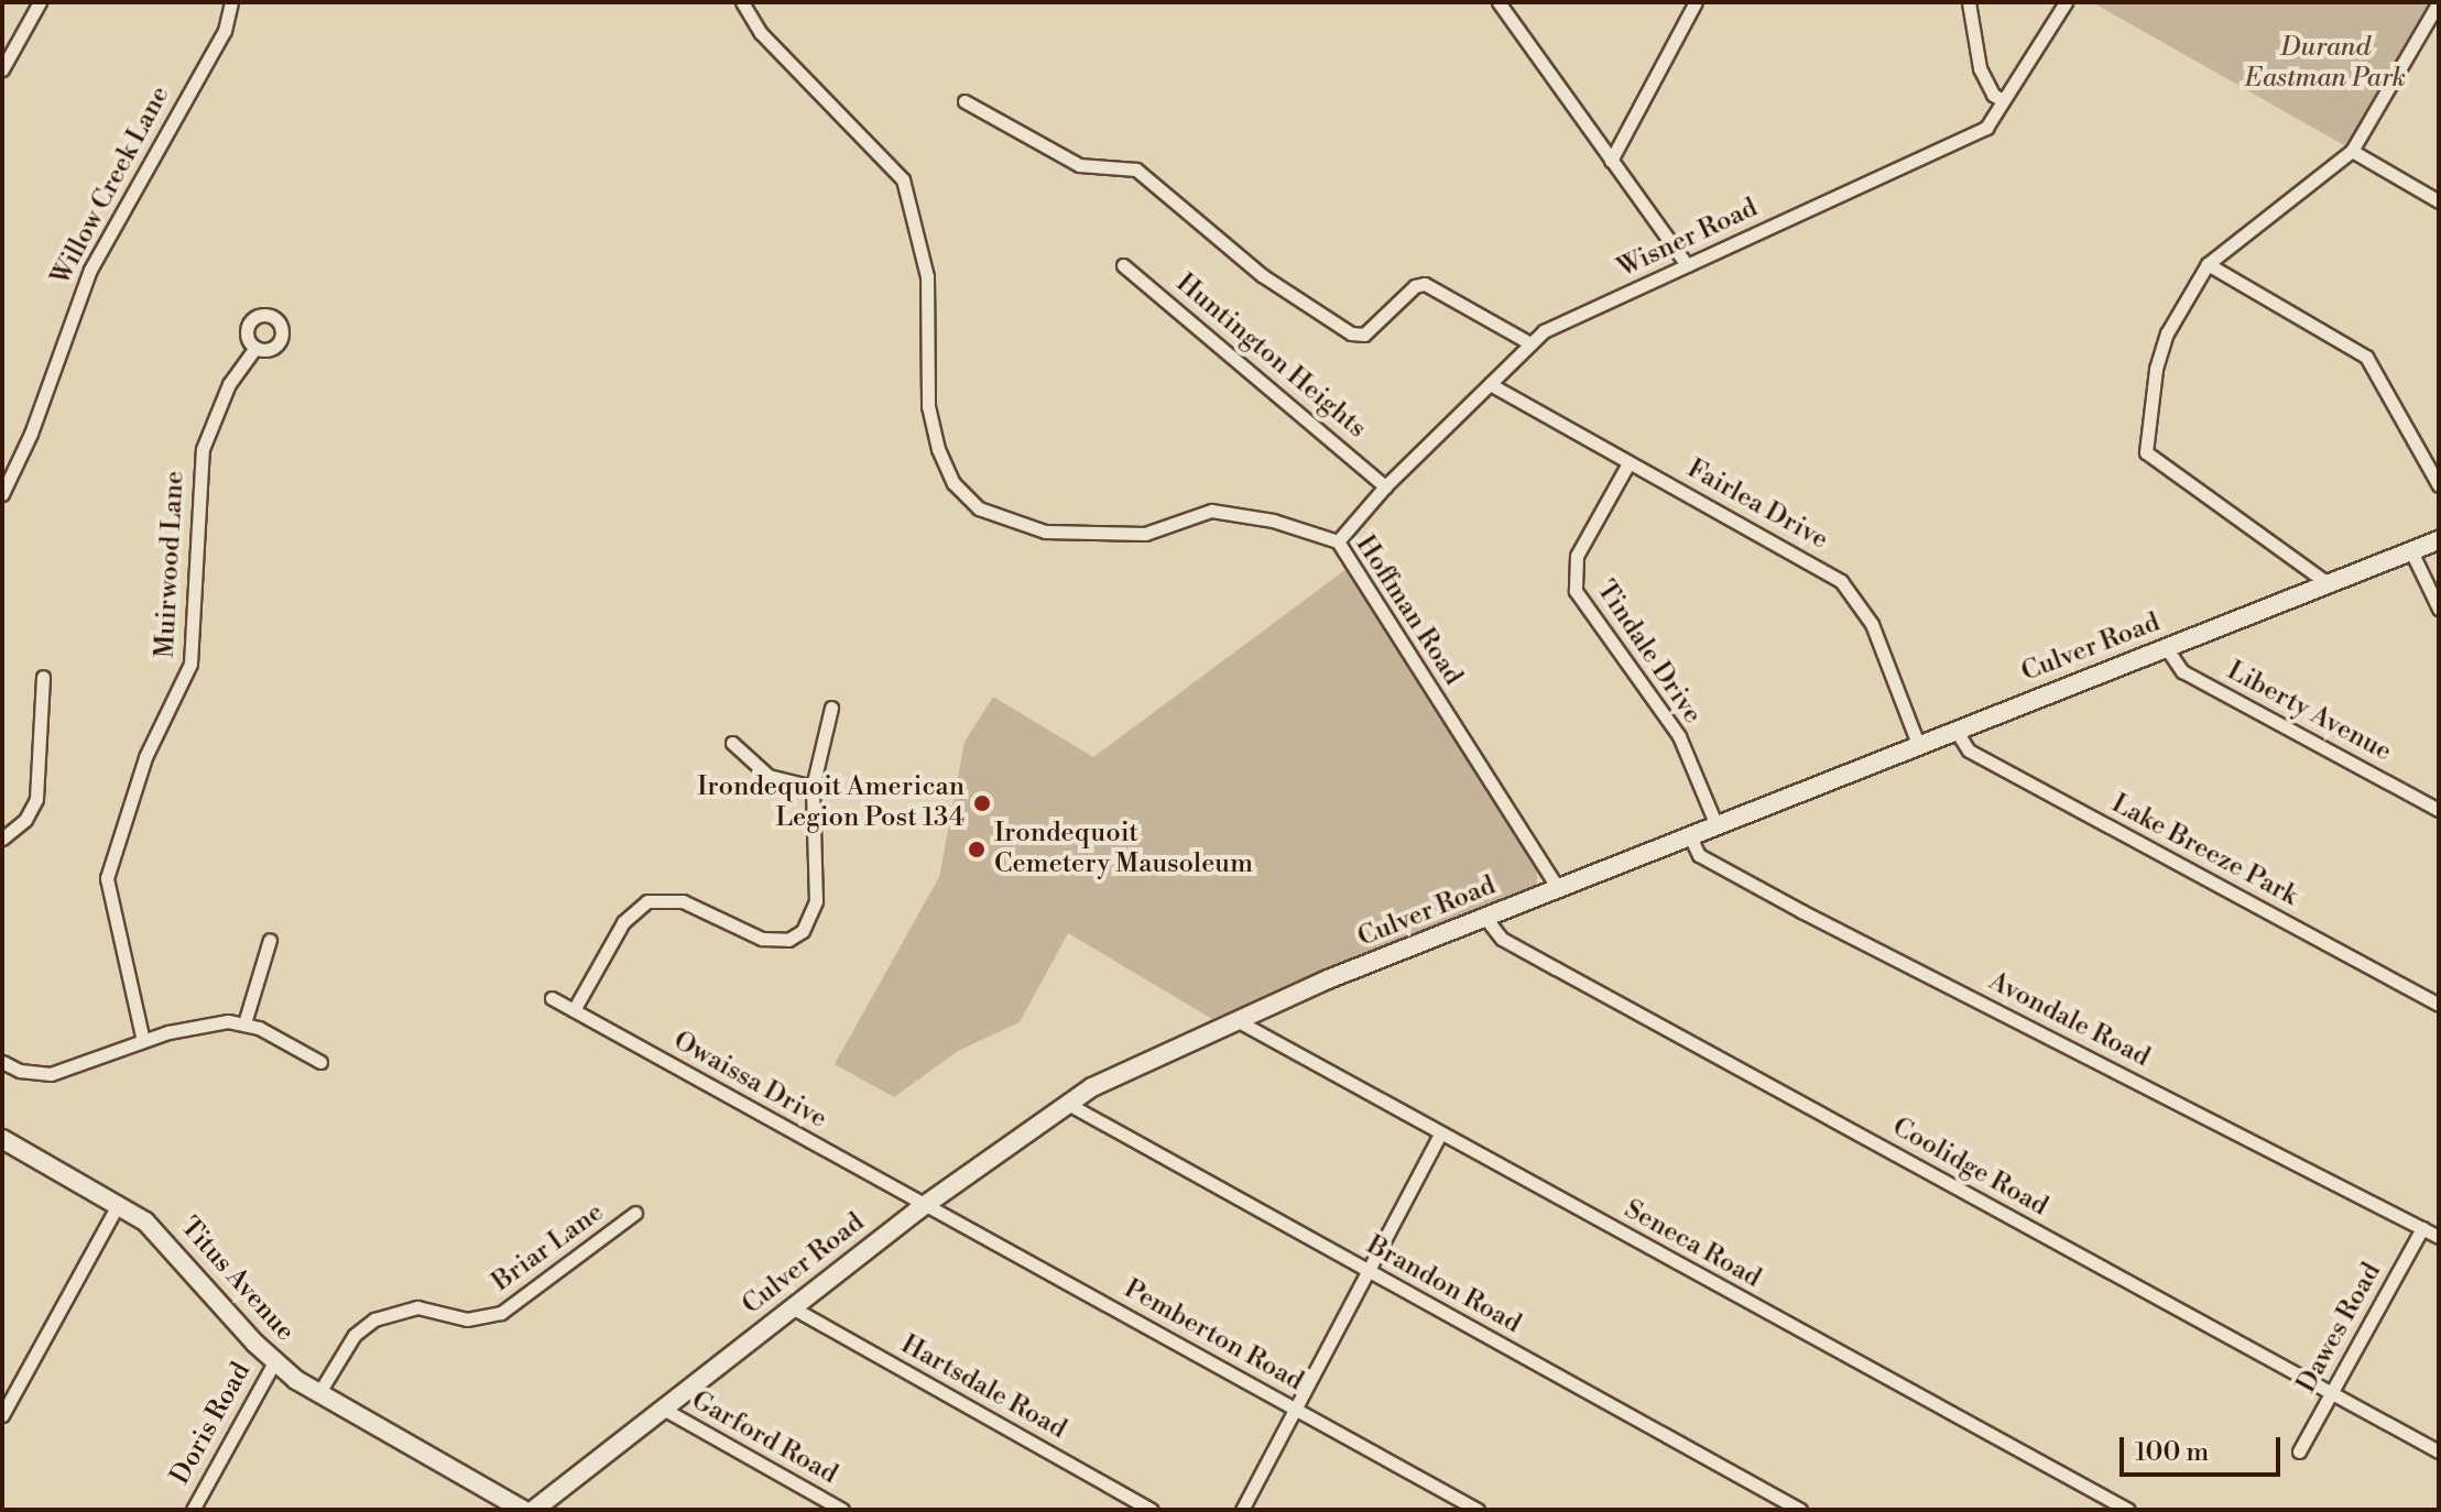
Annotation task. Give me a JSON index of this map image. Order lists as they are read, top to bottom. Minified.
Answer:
{"streets":{"main road":["Culver Road","Titus Avenue"],"street":["Willow Creek Lane","Wisner Road","Huntington Heights","Fairlea Drive","Muirwood Lane","Hoffman Road","Tindale Drive","Liberty Avenue","Lake Breeze Park","Avondale Road","Owaissa Drive","Coolidge Road","Seneca Road","Briar Lane","Brandon Road","Dawes Road","Pemberton Road","Hartsdale Road","Doris Road","Garford Road"]},"crossings":[["Wisner Road","Huntington Heights"],["Wisner Road","Fairlea Drive"],["Wisner Road","Hoffman Road"],["Fairlea Drive","Culver Road"],["Fairlea Drive","Tindale Drive"],["Hoffman Road","Culver Road"],["Culver Road","Tindale Drive"],["Culver Road","Liberty Avenue"],["Culver Road","Lake Breeze Park"],["Culver Road","Avondale Road"],["Culver Road","Owaissa Drive"],["Culver Road","Coolidge Road"],["Culver Road","Seneca Road"],["Culver Road","Brandon Road"],["Culver Road","Pemberton Road"],["Culver Road","Hartsdale Road"],["Culver Road","Garford Road"],["Avondale Road","Dawes Road"],["Owaissa Drive","Pemberton Road"],["Coolidge Road","Dawes Road"],["Briar Lane","Titus Avenue"],["Titus Avenue","Doris Road"]],"parks":["Durand Eastman Park"],"places":["Irondequoit American Legion Post 134","Irondequoit Cemetery Mausoleum"],"scale_bar":"100 m"}
